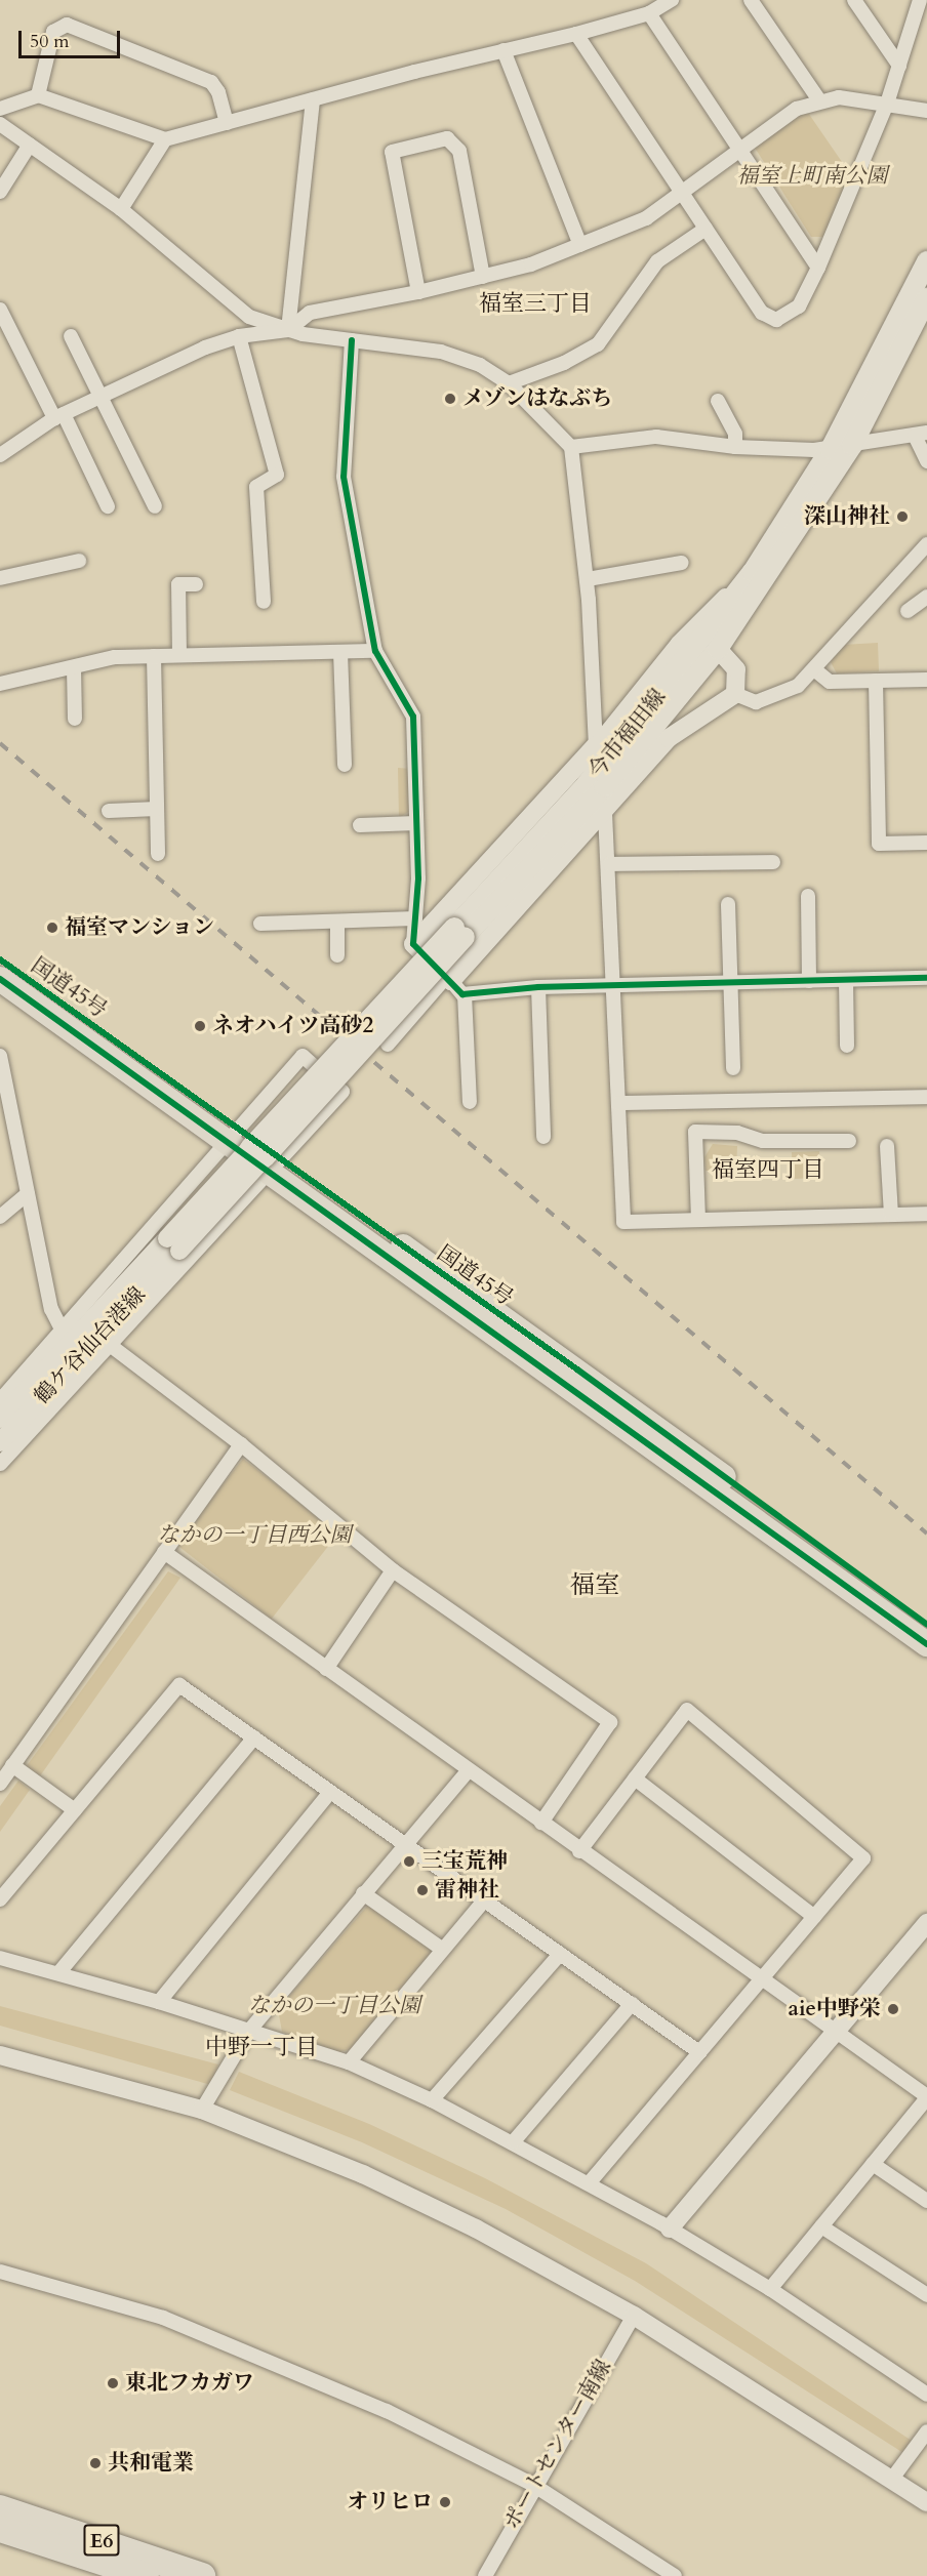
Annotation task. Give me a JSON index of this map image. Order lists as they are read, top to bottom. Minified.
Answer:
{"streets":{"highway":["国道45号","E6"],"main road":["今市福田線"],"street":["鶴ケ谷仙台港線","ポートセンター南線"]},"crossings":[["今市福田線","国道45号"]],"districts":["福室三丁目","福室四丁目","福室","中野一丁目"],"parks":["福室上町南公園","なかの一丁目西公園","なかの一丁目公園"],"places":["メゾンはなぶち","深山神社","福室マンション","ネオハイツ高砂2","三宝荒神","雷神社","aie中野栄","東北フカガワ","共和電業","オリヒロ"],"scale_bar":"50 m"}
